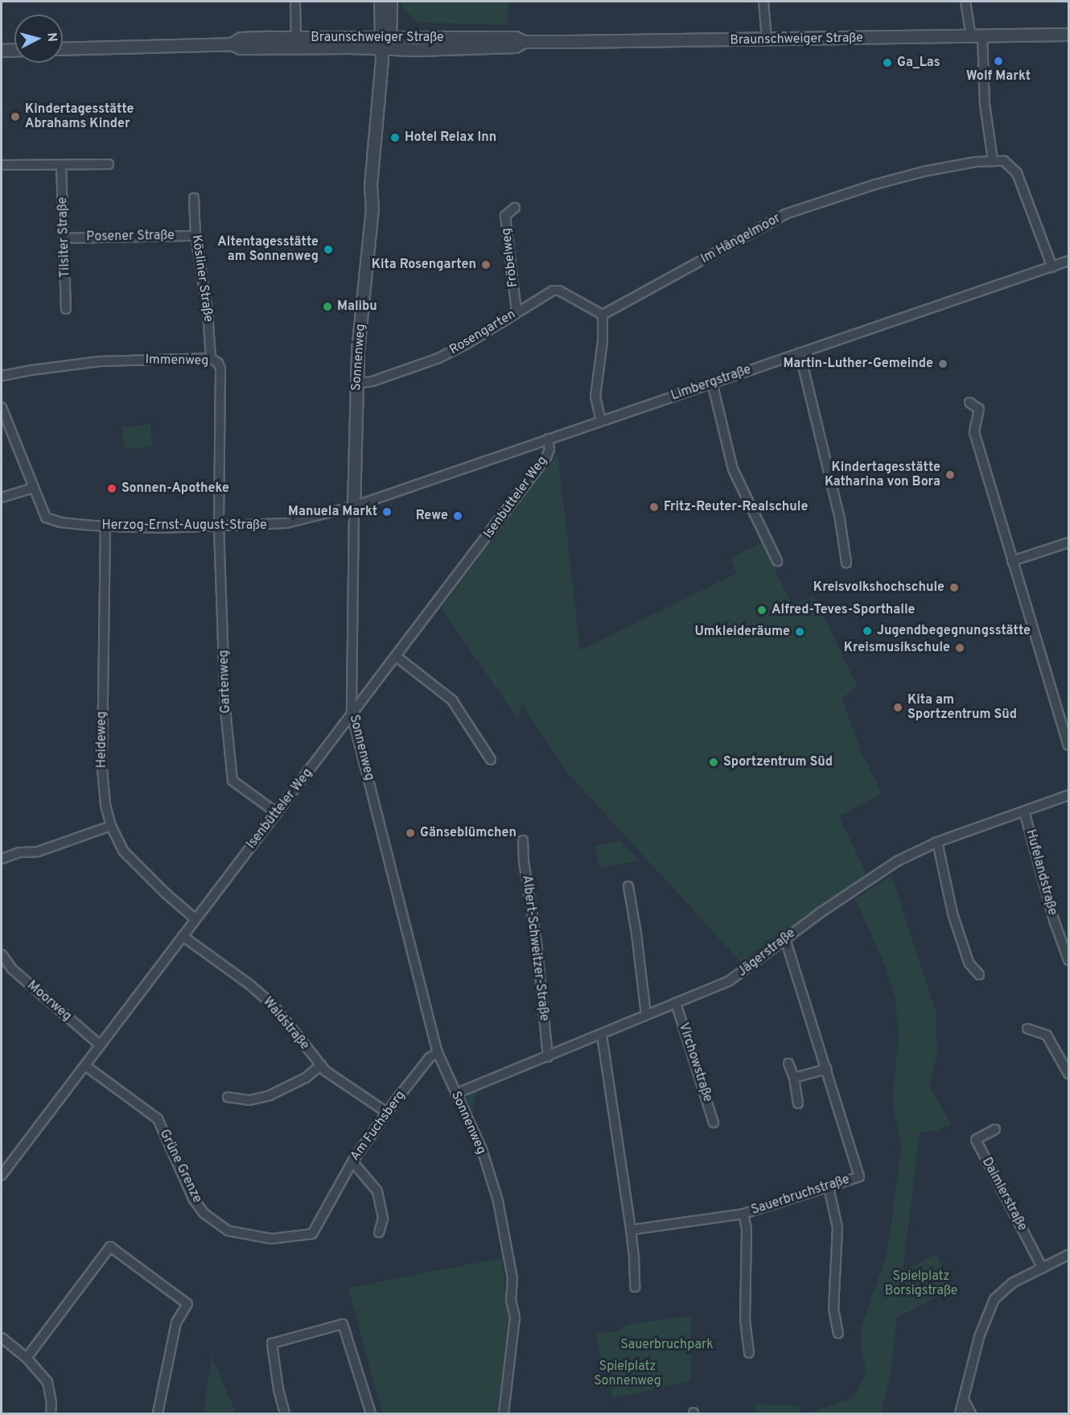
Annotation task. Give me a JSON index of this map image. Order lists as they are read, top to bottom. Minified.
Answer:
{"streets":{"street":["Braunschweiger Straße","Posener Straße","Tilsiter Straße","Im Hängelmoor","Fröbelweg","Kösliner Straße","Rosengarten","Sonnenweg","Immenweg","Limbergstraße","Isenbütteler Weg","Herzog-Ernst-August-Straße","Gartenweg","Heideweg","Hufelandstraße","Albert-Schweitzer-Straße","Jägerstraße","Moorweg","Waldstraße","Virchowstraße","Am Fuchsberg","Grüne Grenze","Daimlerstraße","Sauerbruchstraße"]},"crossings":[["Braunschweiger Straße","Sonnenweg"],["Posener Straße","Tilsiter Straße"],["Posener Straße","Kösliner Straße"],["Im Hängelmoor","Rosengarten"],["Fröbelweg","Rosengarten"],["Kösliner Straße","Immenweg"],["Rosengarten","Sonnenweg"],["Sonnenweg","Limbergstraße"],["Sonnenweg","Isenbütteler Weg"],["Sonnenweg","Herzog-Ernst-August-Straße"],["Sonnenweg","Jägerstraße"],["Sonnenweg","Am Fuchsberg"],["Immenweg","Herzog-Ernst-August-Straße"],["Immenweg","Gartenweg"],["Limbergstraße","Isenbütteler Weg"],["Limbergstraße","Herzog-Ernst-August-Straße"],["Isenbütteler Weg","Gartenweg"],["Isenbütteler Weg","Heideweg"],["Isenbütteler Weg","Moorweg"],["Isenbütteler Weg","Waldstraße"],["Isenbütteler Weg","Grüne Grenze"],["Herzog-Ernst-August-Straße","Gartenweg"],["Herzog-Ernst-August-Straße","Heideweg"],["Hufelandstraße","Jägerstraße"],["Albert-Schweitzer-Straße","Jägerstraße"],["Jägerstraße","Virchowstraße"],["Jägerstraße","Sauerbruchstraße"],["Waldstraße","Am Fuchsberg"],["Am Fuchsberg","Grüne Grenze"]],"parks":["Spielplatz Borsigstraße","Sauerbruchpark","Spielplatz Sonnenweg"],"places":["Wolf Markt","Ga_Las","Kindertagesstätte Abrahams Kinder","Hotel Relax Inn","Altentagesstätte am Sonnenweg","Kita Rosengarten","Malibu","Martin-Luther-Gemeinde","Kindertagesstätte Katharina von Bora","Sonnen-Apotheke","Fritz-Reuter-Realschule","Manuela Markt","Rewe","Kreisvolkshochschule","Alfred-Teves-Sporthalle","Jugendbegegnungsstätte","Umkleideräume","Kreismusikschule","Kita am Sportzentrum Süd","Sportzentrum Süd","Gänseblümchen"],"north":"right"}
